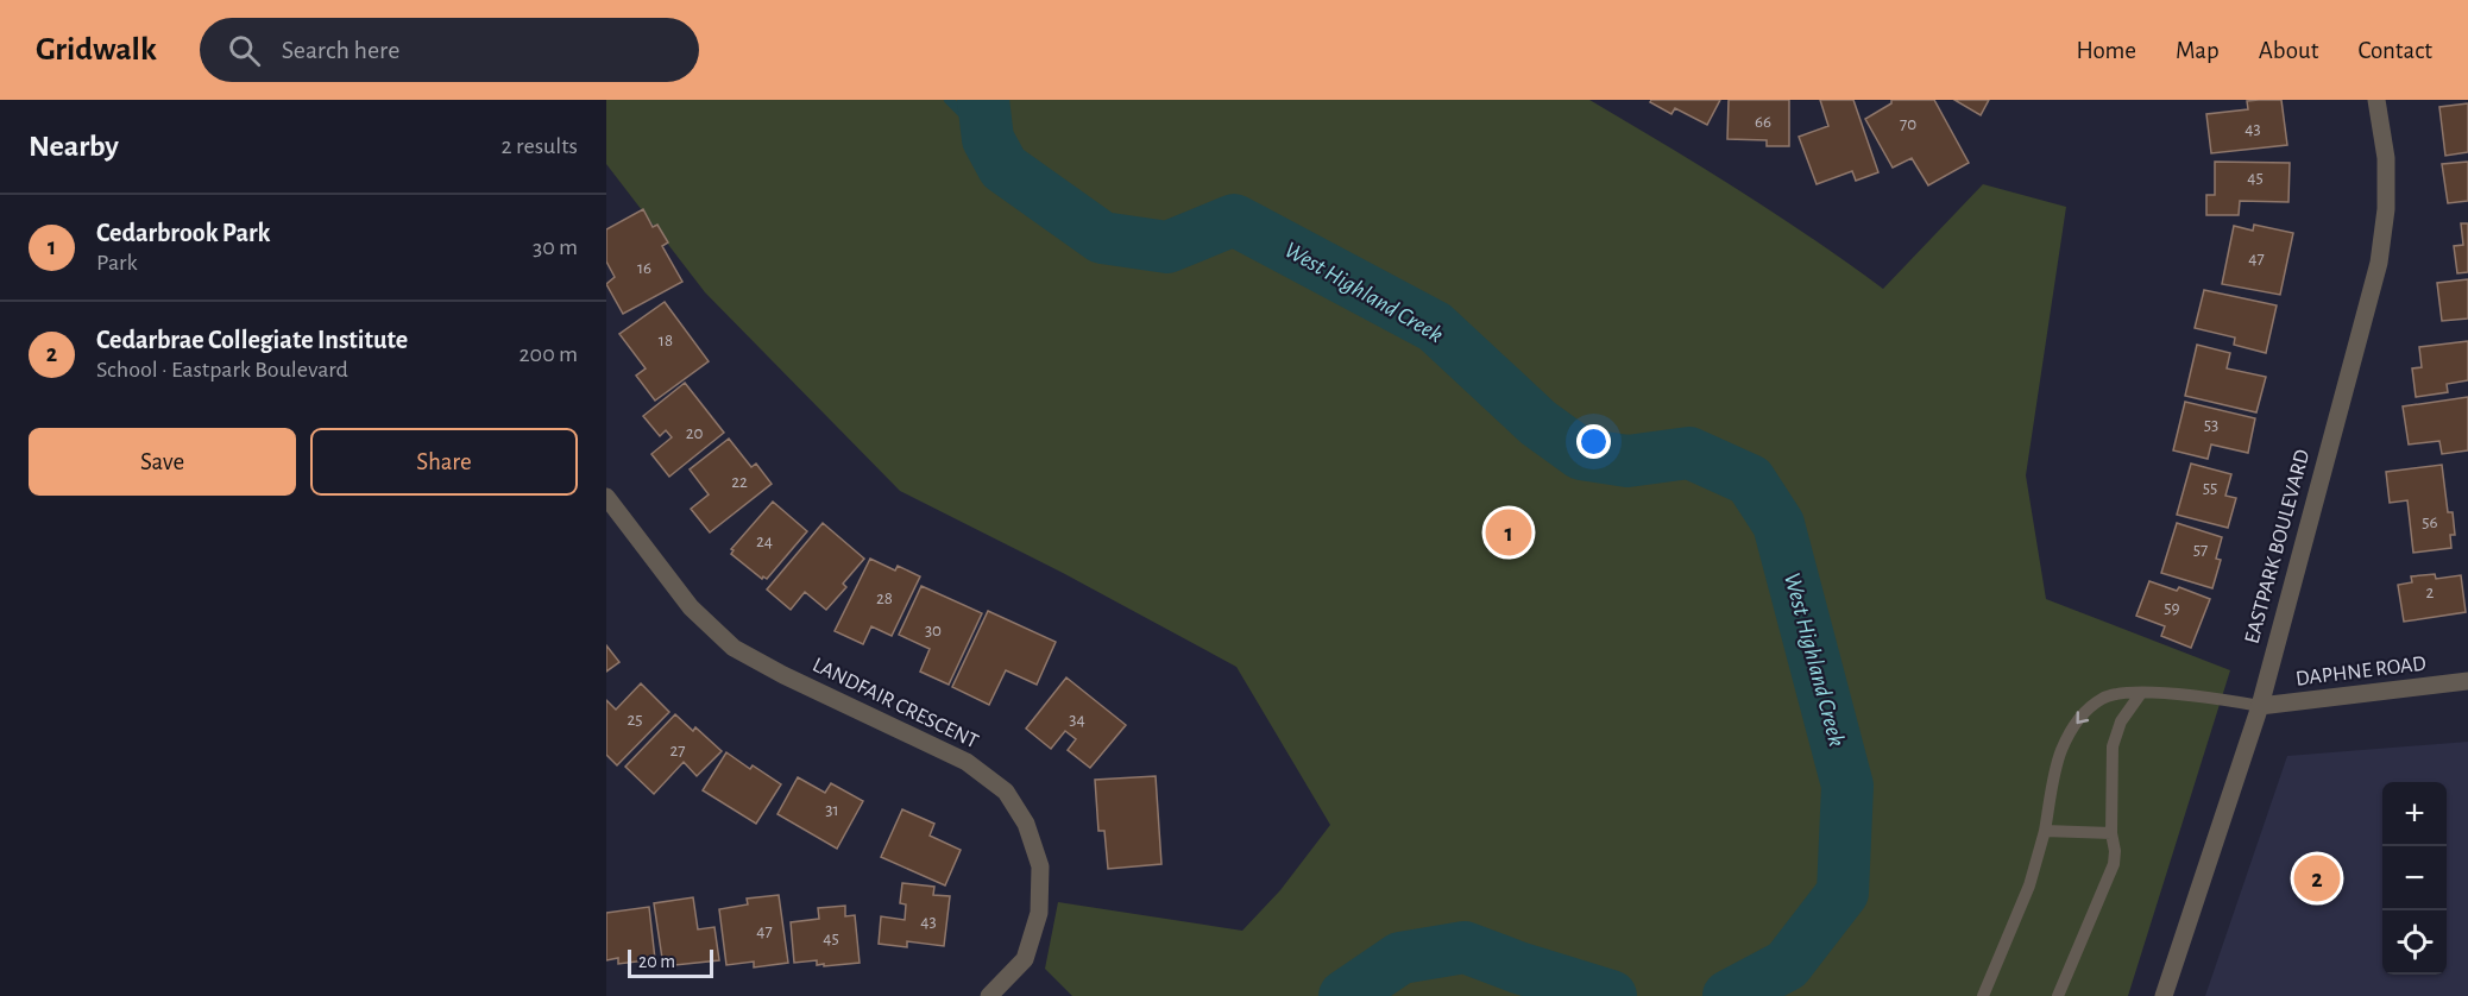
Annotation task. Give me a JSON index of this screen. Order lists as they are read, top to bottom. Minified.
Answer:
{"streets":{"street":["EASTPARK BOULEVARD","DAPHNE ROAD","LANDFAIR CRESCENT"]},"crossings":[["EASTPARK BOULEVARD","DAPHNE ROAD"]],"water":["West Highland Creek"],"house_numbers":["66","70","43","45","47","16","18","53","20","22","55","56","24","57","2","28","59","30","25","34","27","31","43","47","45"],"scale_bar":"20 m","page":{"header":"Gridwalk","search":"Search here","nav":["Home","Map","About","Contact"],"heading":["Nearby","2 results"],"list":[{"mark":"1","name":"Cedarbrook Park","note":"Park","value":"30 m"},{"mark":"2","name":"Cedarbrae Collegiate Institute","note":"School · Eastpark Boulevard","value":"200 m"}],"buttons":["Save","Share"],"pins":["1","2"],"map_buttons":["+","−"],"scale":"20 m"}}
